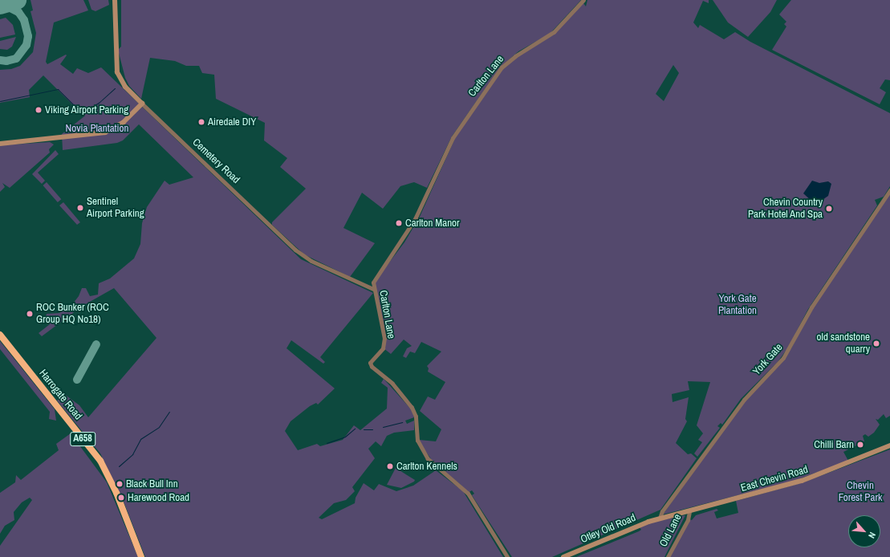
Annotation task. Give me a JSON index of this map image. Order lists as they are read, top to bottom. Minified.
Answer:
{"streets":{"highway":["Harrogate Road","A658"],"street":["Carlton Lane","Cemetery Road","York Gate","East Chevin Road","Otley Old Road","Old Lane"]},"crossings":[["Carlton Lane","Cemetery Road"],["York Gate","East Chevin Road"],["York Gate","Otley Old Road"],["East Chevin Road","Otley Old Road"],["East Chevin Road","Old Lane"]],"parks":["Novia Plantation","York Gate Plantation","Chevin Forest Park"],"places":["Viking Airport Parking","Airedale DIY","Sentinel Airport Parking","Chevin Country Park Hotel And Spa","Carlton Manor","ROC Bunker (ROC Group HQ No18)","old sandstone quarry","Chilli Barn","Carlton Kennels","Black Bull Inn","Harewood Road"],"north":"bottom right"}
